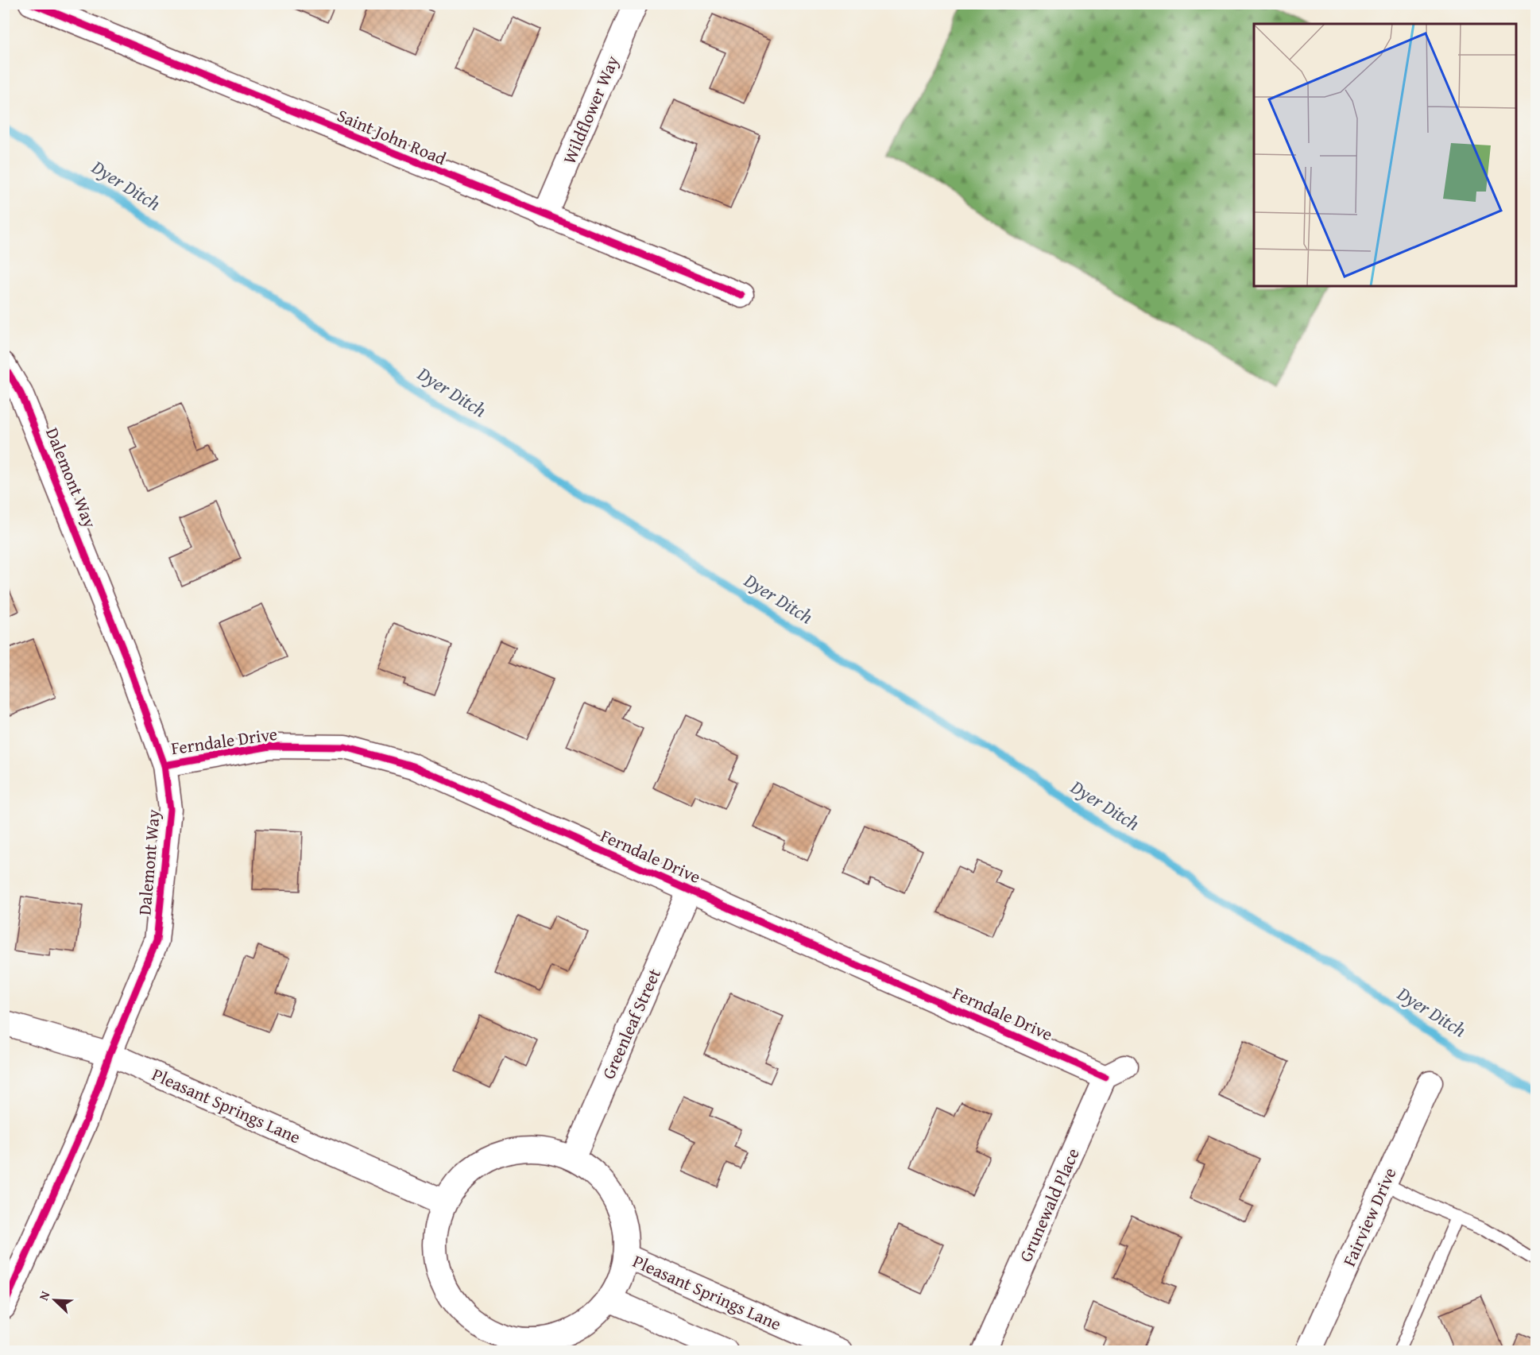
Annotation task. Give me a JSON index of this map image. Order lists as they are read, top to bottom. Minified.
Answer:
{"streets":{"street":["Wildflower Way","Saint John Road","Dalemont Way","Ferndale Drive","Greenleaf Street","Pleasant Springs Lane","Grunewald Place","Fairview Drive"]},"crossings":[["Wildflower Way","Saint John Road"],["Dalemont Way","Ferndale Drive"],["Dalemont Way","Pleasant Springs Lane"],["Ferndale Drive","Greenleaf Street"],["Ferndale Drive","Grunewald Place"],["Greenleaf Street","Pleasant Springs Lane"]],"water":["Dyer Ditch"],"north":"top left"}
